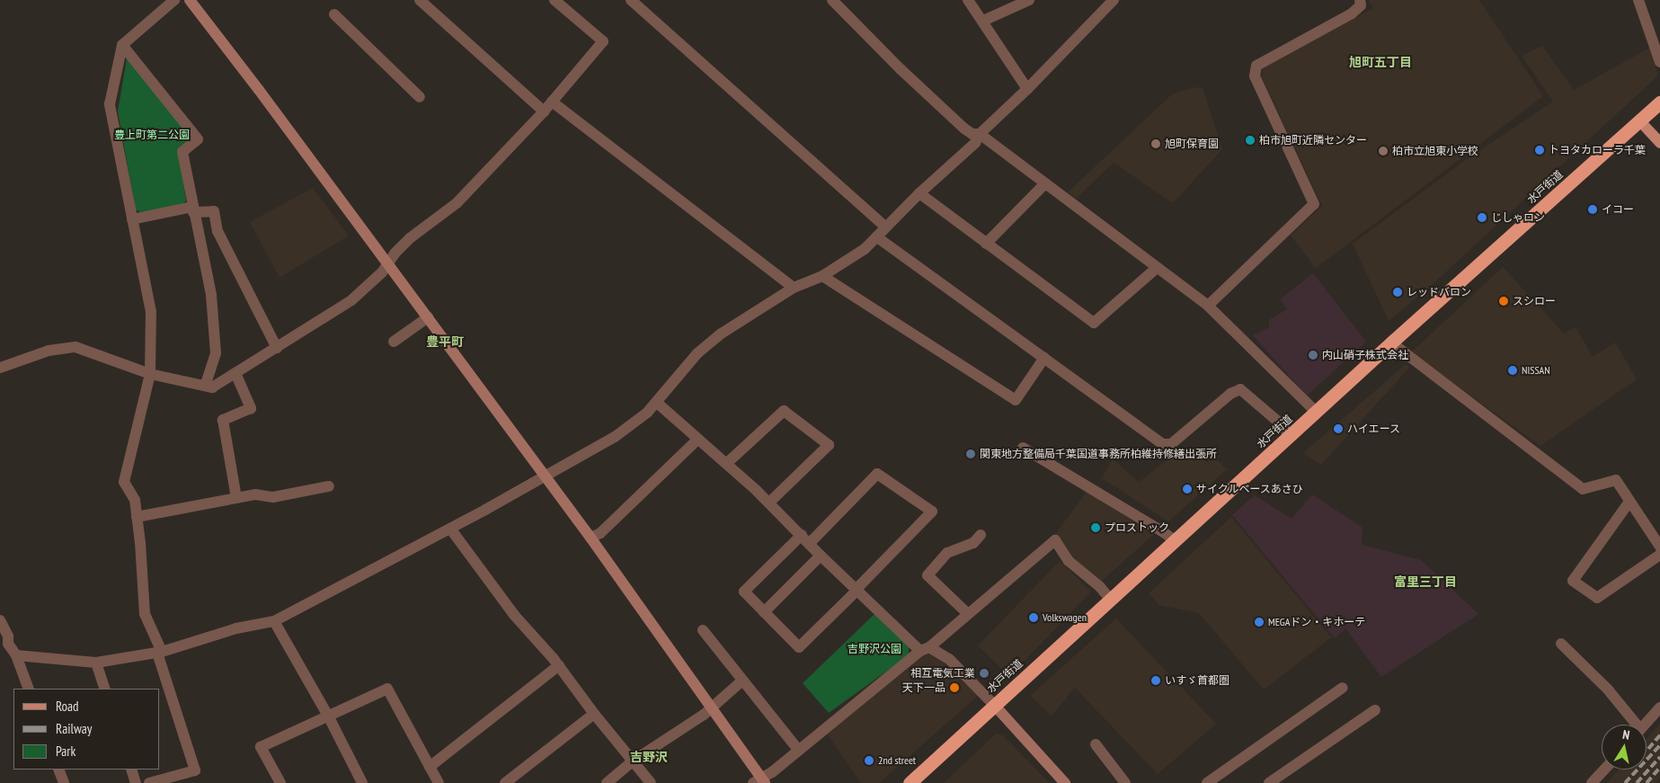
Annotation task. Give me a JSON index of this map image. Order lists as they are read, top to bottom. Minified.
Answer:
{"streets":{"highway":["水戸街道"]},"districts":["旭町五丁目","豊平町","富里三丁目","吉野沢"],"parks":["豊上町第二公園","吉野沢公園"],"places":["柏市旭町近隣センター","旭町保育園","トヨタカローラ千葉","柏市立旭東小学校","イコー","じしゃロン","レッドバロン","スシロー","内山硝子株式会社","NISSAN","ハイエース","関東地方整備局千葉国道事務所柏維持修繕出張所","サイクルベースあさひ","プロストック","Volkswagen","MEGAドン・キホーテ","相互電気工業","いすゞ首都圏","天下一品","2nd street"],"legend":["Road","Railway","Park"],"north":"top"}
